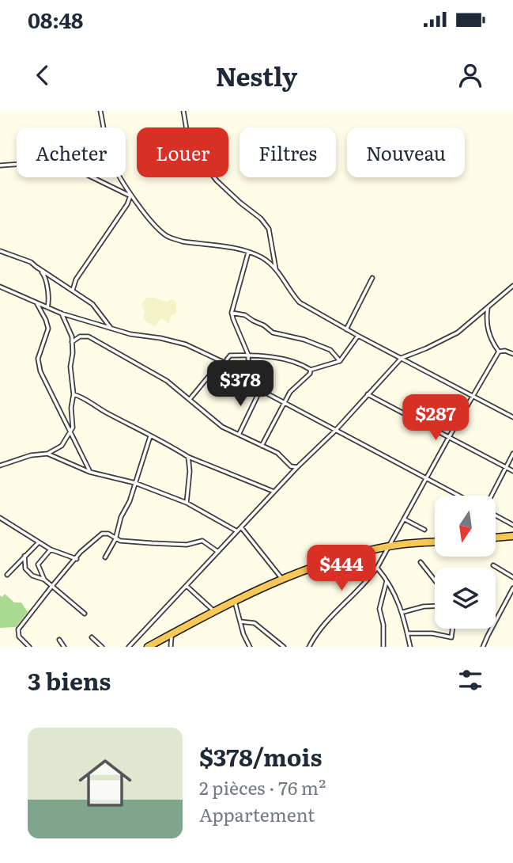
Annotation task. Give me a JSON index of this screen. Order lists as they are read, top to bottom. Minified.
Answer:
{"north":"bottom","page":{"status":"08:48","header":"Nestly","chip":["Acheter","Louer","Filtres","Nouveau"],"price":["$378","$287","$444"],"heading":"3 biens","list":[{"name":"$378/mois","note":"2 pièces · 76 m² · Appartement"}]}}
